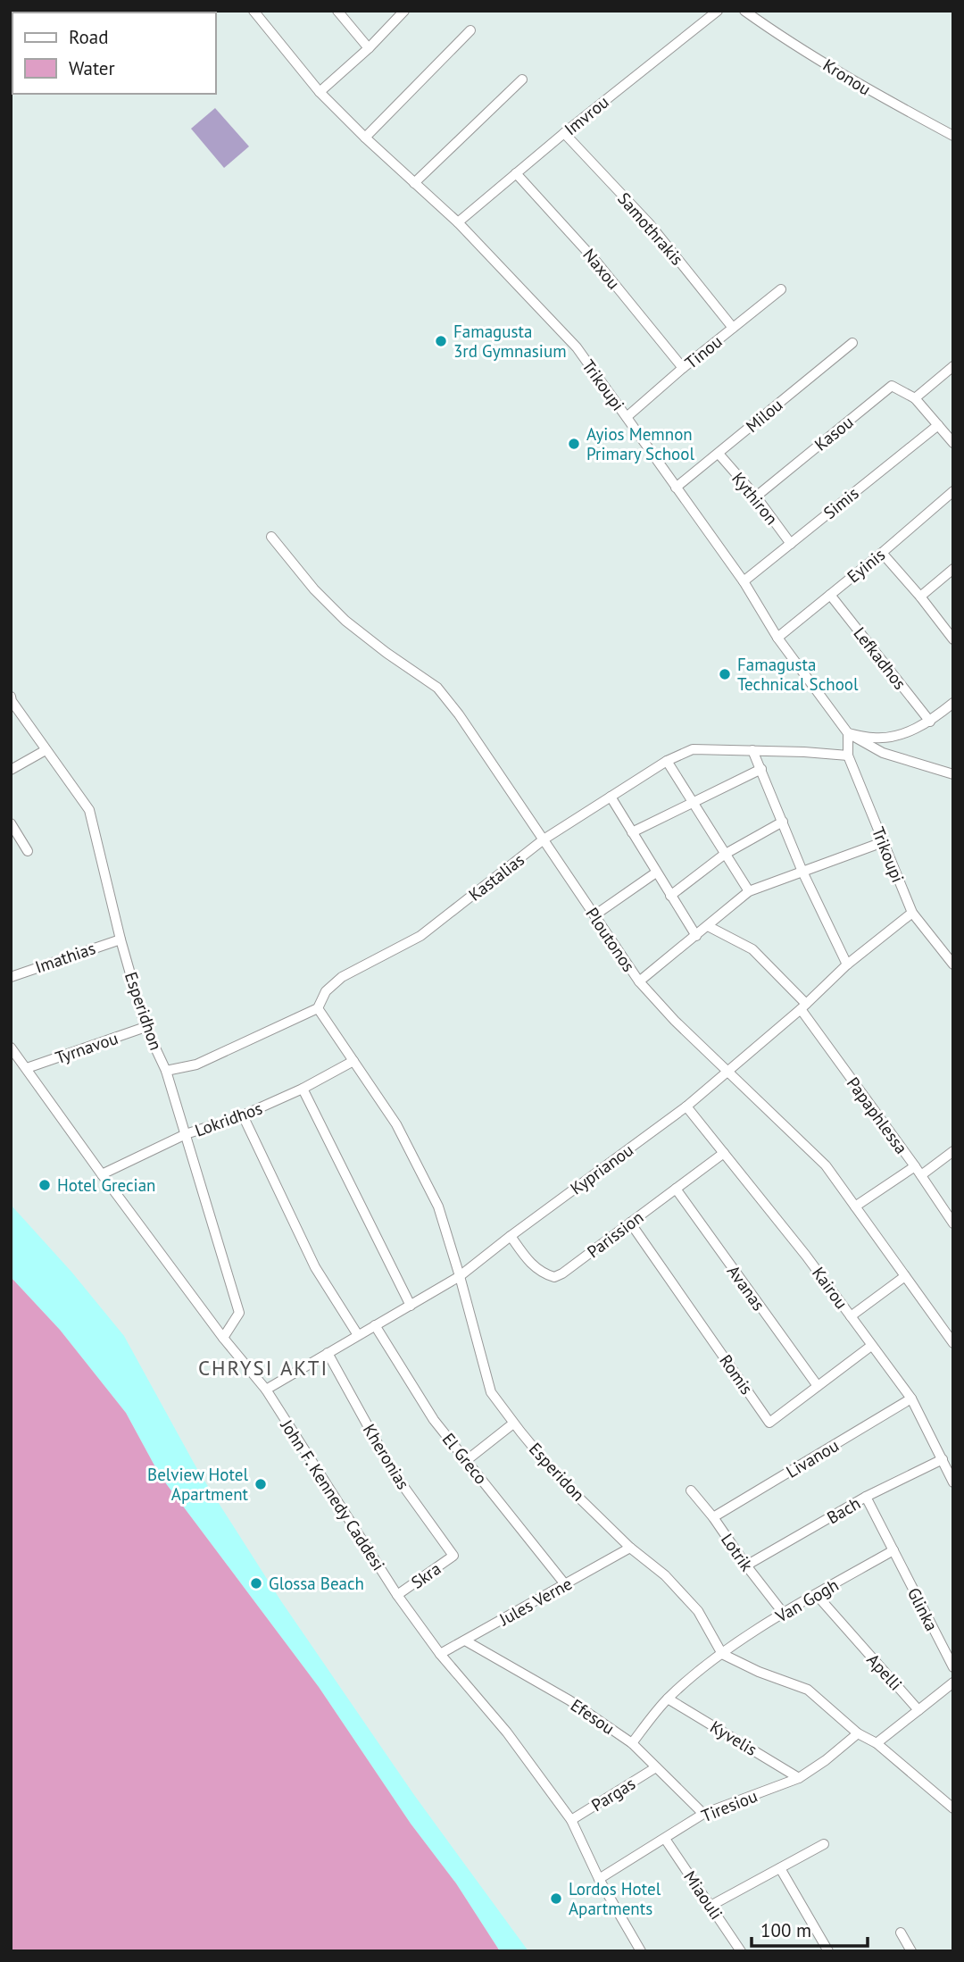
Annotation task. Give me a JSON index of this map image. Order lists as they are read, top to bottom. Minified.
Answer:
{"streets":{"street":["Kronou","Imvrou","Samothrakis","Naxou","Tinou","Trikoupi","Milou","Kasou","Kythiron","Simis","Eyinis","Lefkadhos","Kastalias","Ploutonos","Imathias","Esperidhon","Tyrnavou","Papaphlessa","Lokridhos","Kyprianou","Parission","Avanas","Kairou","Romis","Kheronias","El Greco","Livanou","Esperidon","John F. Kennedy Caddesi","Bach","Lotrik","Skra","Van Gogh","Jules Verne","Glinka","Apelli","Efesou","Kyvelis","Pargas","Tiresiou","Miaouli"]},"crossings":[["Imvrou","Samothrakis"],["Imvrou","Naxou"],["Imvrou","Trikoupi"],["Samothrakis","Tinou"],["Naxou","Tinou"],["Tinou","Trikoupi"],["Trikoupi","Milou"],["Trikoupi","Simis"],["Trikoupi","Eyinis"],["Trikoupi","Kastalias"],["Trikoupi","Kyprianou"],["Milou","Kythiron"],["Kasou","Kythiron"],["Kythiron","Simis"],["Eyinis","Lefkadhos"],["Kastalias","Ploutonos"],["Kastalias","Esperidon"],["Ploutonos","Kyprianou"],["Imathias","Esperidhon"],["Esperidhon","Tyrnavou"],["Esperidhon","Lokridhos"],["Esperidhon","John F. Kennedy Caddesi"],["Tyrnavou","John F. Kennedy Caddesi"],["Papaphlessa","Kyprianou"],["Lokridhos","Esperidon"],["Lokridhos","John F. Kennedy Caddesi"],["Kyprianou","Parission"],["Kyprianou","Kairou"],["Kyprianou","Kheronias"],["Kyprianou","El Greco"],["Kyprianou","Esperidon"],["Kyprianou","John F. Kennedy Caddesi"],["Parission","Avanas"],["Parission","Kairou"],["Parission","Romis"],["Avanas","Romis"],["Kairou","Romis"],["Kairou","Livanou"],["Kairou","Bach"],["Kheronias","Skra"],["El Greco","Jules Verne"],["Livanou","Lotrik"],["Esperidon","Van Gogh"],["Esperidon","Jules Verne"],["John F. Kennedy Caddesi","Skra"],["John F. Kennedy Caddesi","Jules Verne"],["John F. Kennedy Caddesi","Pargas"],["John F. Kennedy Caddesi","Tiresiou"],["Bach","Lotrik"],["Bach","Glinka"],["Lotrik","Van Gogh"],["Van Gogh","Glinka"],["Van Gogh","Apelli"],["Van Gogh","Efesou"],["Van Gogh","Kyvelis"],["Jules Verne","Efesou"],["Efesou","Pargas"],["Efesou","Tiresiou"],["Kyvelis","Tiresiou"],["Tiresiou","Miaouli"]],"districts":["CHRYSI AKTI"],"places":["Famagusta 3rd Gymnasium","Ayios Memnon Primary School","Famagusta Technical School","Hotel Grecian","Belview Hotel Apartment","Glossa Beach","Lordos Hotel Apartments"],"legend":["Road","Water"],"scale_bar":"100 m"}
